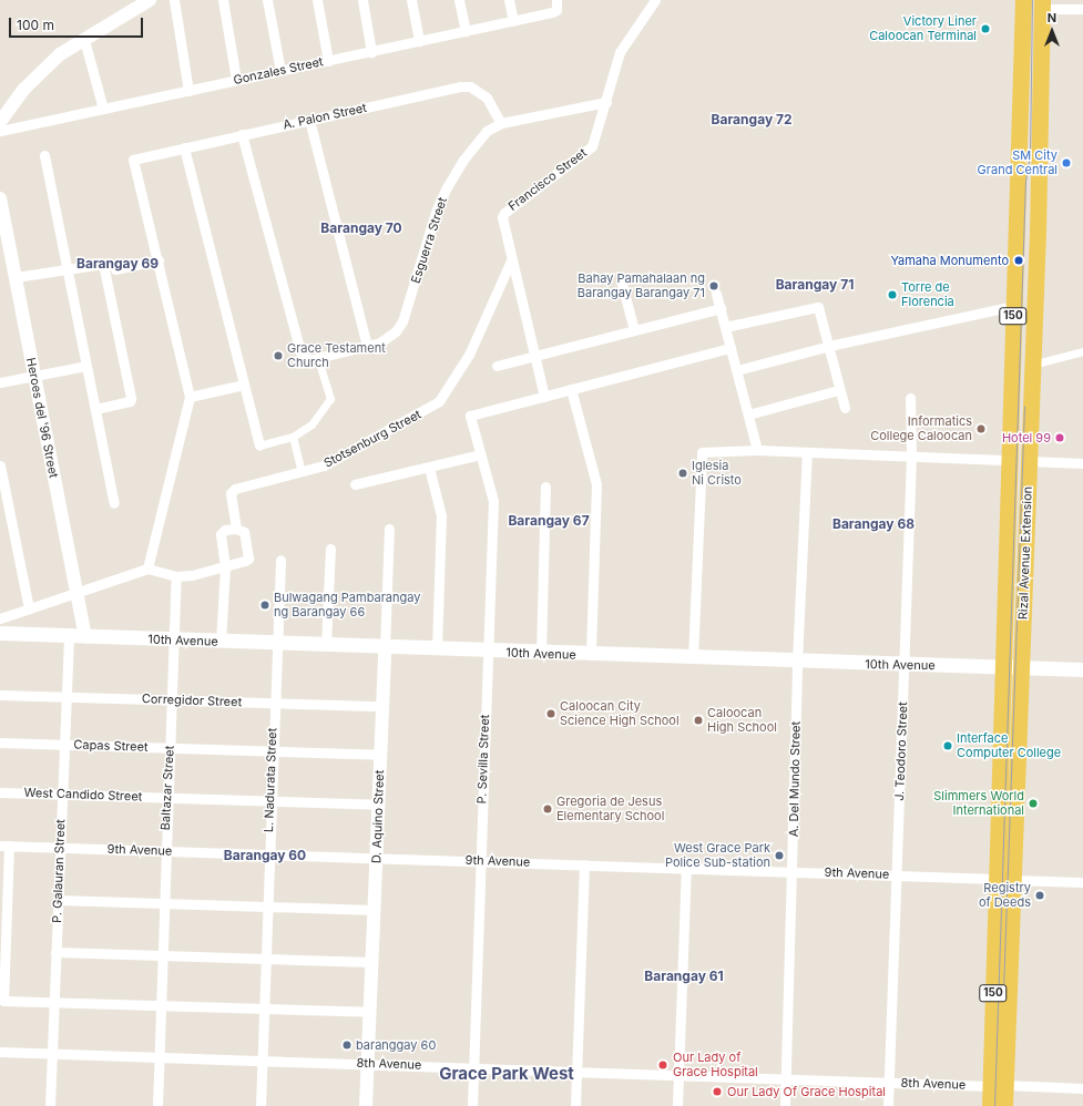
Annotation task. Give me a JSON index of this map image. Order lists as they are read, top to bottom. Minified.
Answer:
{"streets":{"main road":["150","Rizal Avenue Extension","10th Avenue"],"street":["Gonzales Street","A. Palon Street","Francisco Street","Esguerra Street","Heroes del '96 Street","Stotsenburg Street","Corregidor Street","Capas Street","J. Teodoro Street","P. Sevilla Street","A. Del Mundo Street","L. Nadurata Street","Baltazar Street","West Candido Street","D. Aquino Street","9th Avenue","P. Galauran Street","8th Avenue"]},"crossings":[["A. Palon Street","Esguerra Street"],["Francisco Street","Esguerra Street"],["Francisco Street","Stotsenburg Street"],["Francisco Street","P. Sevilla Street"],["Heroes del '96 Street","10th Avenue"],["Rizal Avenue Extension","10th Avenue"],["Rizal Avenue Extension","9th Avenue"],["Rizal Avenue Extension","8th Avenue"],["10th Avenue","J. Teodoro Street"],["10th Avenue","P. Sevilla Street"],["10th Avenue","A. Del Mundo Street"],["10th Avenue","L. Nadurata Street"],["10th Avenue","Baltazar Street"],["10th Avenue","D. Aquino Street"],["10th Avenue","P. Galauran Street"],["Corregidor Street","L. Nadurata Street"],["Corregidor Street","Baltazar Street"],["Corregidor Street","D. Aquino Street"],["Corregidor Street","P. Galauran Street"],["Capas Street","L. Nadurata Street"],["Capas Street","Baltazar Street"],["Capas Street","D. Aquino Street"],["Capas Street","P. Galauran Street"],["J. Teodoro Street","9th Avenue"],["J. Teodoro Street","8th Avenue"],["P. Sevilla Street","9th Avenue"],["P. Sevilla Street","8th Avenue"],["A. Del Mundo Street","9th Avenue"],["A. Del Mundo Street","8th Avenue"],["L. Nadurata Street","West Candido Street"],["L. Nadurata Street","9th Avenue"],["L. Nadurata Street","8th Avenue"],["Baltazar Street","West Candido Street"],["Baltazar Street","9th Avenue"],["Baltazar Street","8th Avenue"],["West Candido Street","D. Aquino Street"],["West Candido Street","P. Galauran Street"],["D. Aquino Street","9th Avenue"],["D. Aquino Street","8th Avenue"],["9th Avenue","P. Galauran Street"],["P. Galauran Street","8th Avenue"]],"districts":["Barangay 72","Barangay 70","Barangay 69","Barangay 71","Barangay 67","Barangay 68","Barangay 60","Barangay 61","Grace Park West"],"places":["Victory Liner Caloocan Terminal","SM City Grand Central","Yamaha Monumento","Bahay Pamahalaan ng Barangay Barangay 71","Torre de Florencia","Grace Testament Church","Informatics College Caloocan","Hotel 99","Iglesia Ni Cristo","Bulwagang Pambarangay ng Barangay 66","Caloocan City Science High School","Caloocan High School","Interface Computer College","Slimmers World International","Gregoria de Jesus Elementary School","West Grace Park Police Sub-station","Registry of Deeds","baranggay 60","Our Lady of Grace Hospital","Our Lady Of Grace Hospital"],"scale_bar":"100 m","north":"top"}
